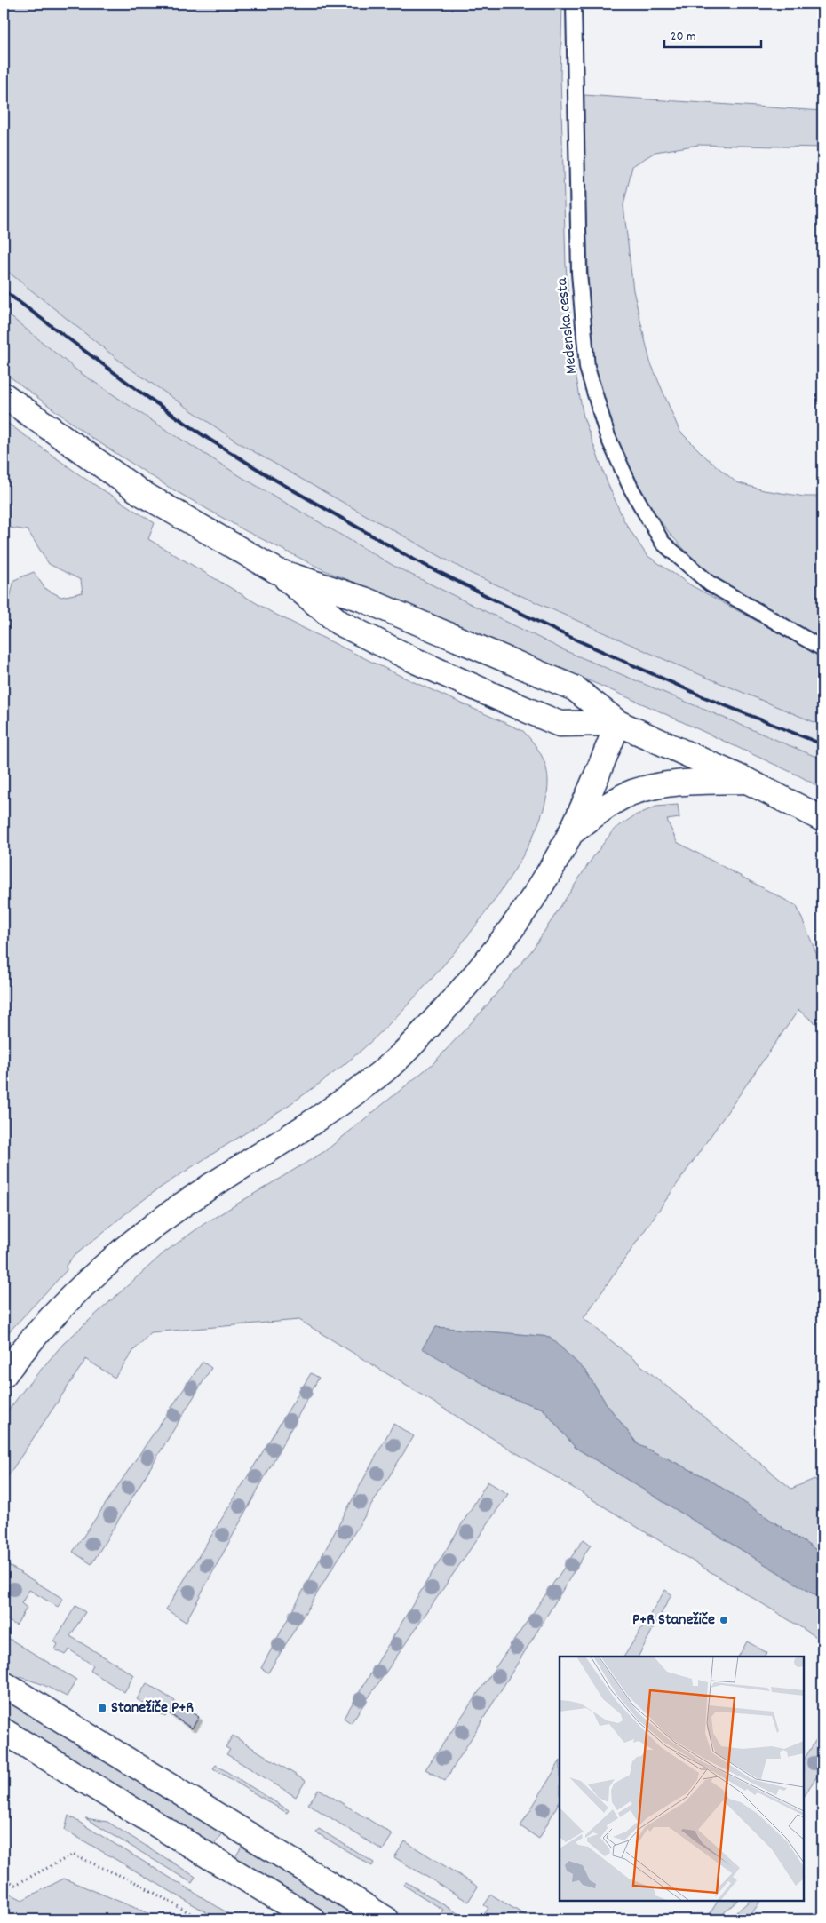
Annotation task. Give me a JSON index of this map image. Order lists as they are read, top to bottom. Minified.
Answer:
{"streets":{"lane":["Medenska cesta"]},"places":{"other":["P+R Stanežiče"],"transit":["Stanežiče P+R"]},"scale_bar":"20 m"}
